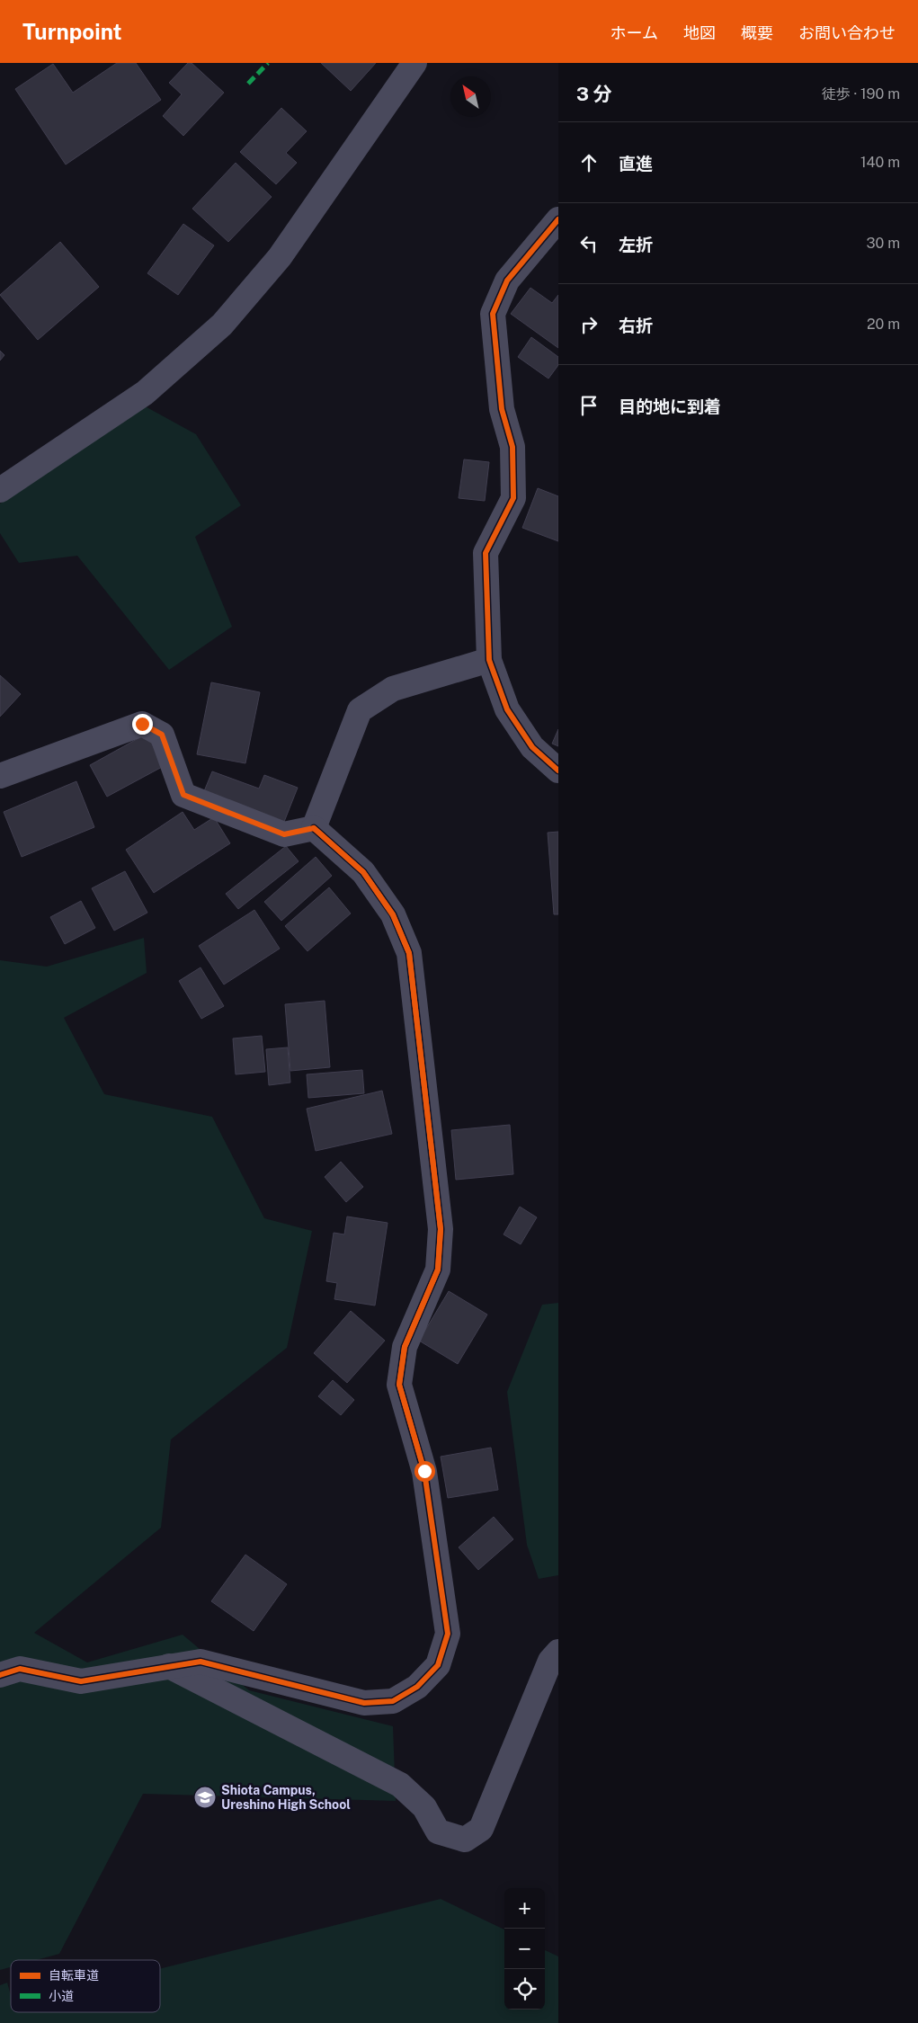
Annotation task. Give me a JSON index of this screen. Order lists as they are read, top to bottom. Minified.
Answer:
{"places":{"school or university":["Shiota Campus, Ureshino High School"]},"legend":["自転車道","小道"],"north":"top left","page":{"header":"Turnpoint","nav":["ホーム","地図","概要","お問い合わせ"],"heading":["3 分","徒歩 · 190 m"],"list":[["直進","140 m"],["左折","30 m"],["右折","20 m"],"目的地に到着"],"map_buttons":["+","−"]}}
